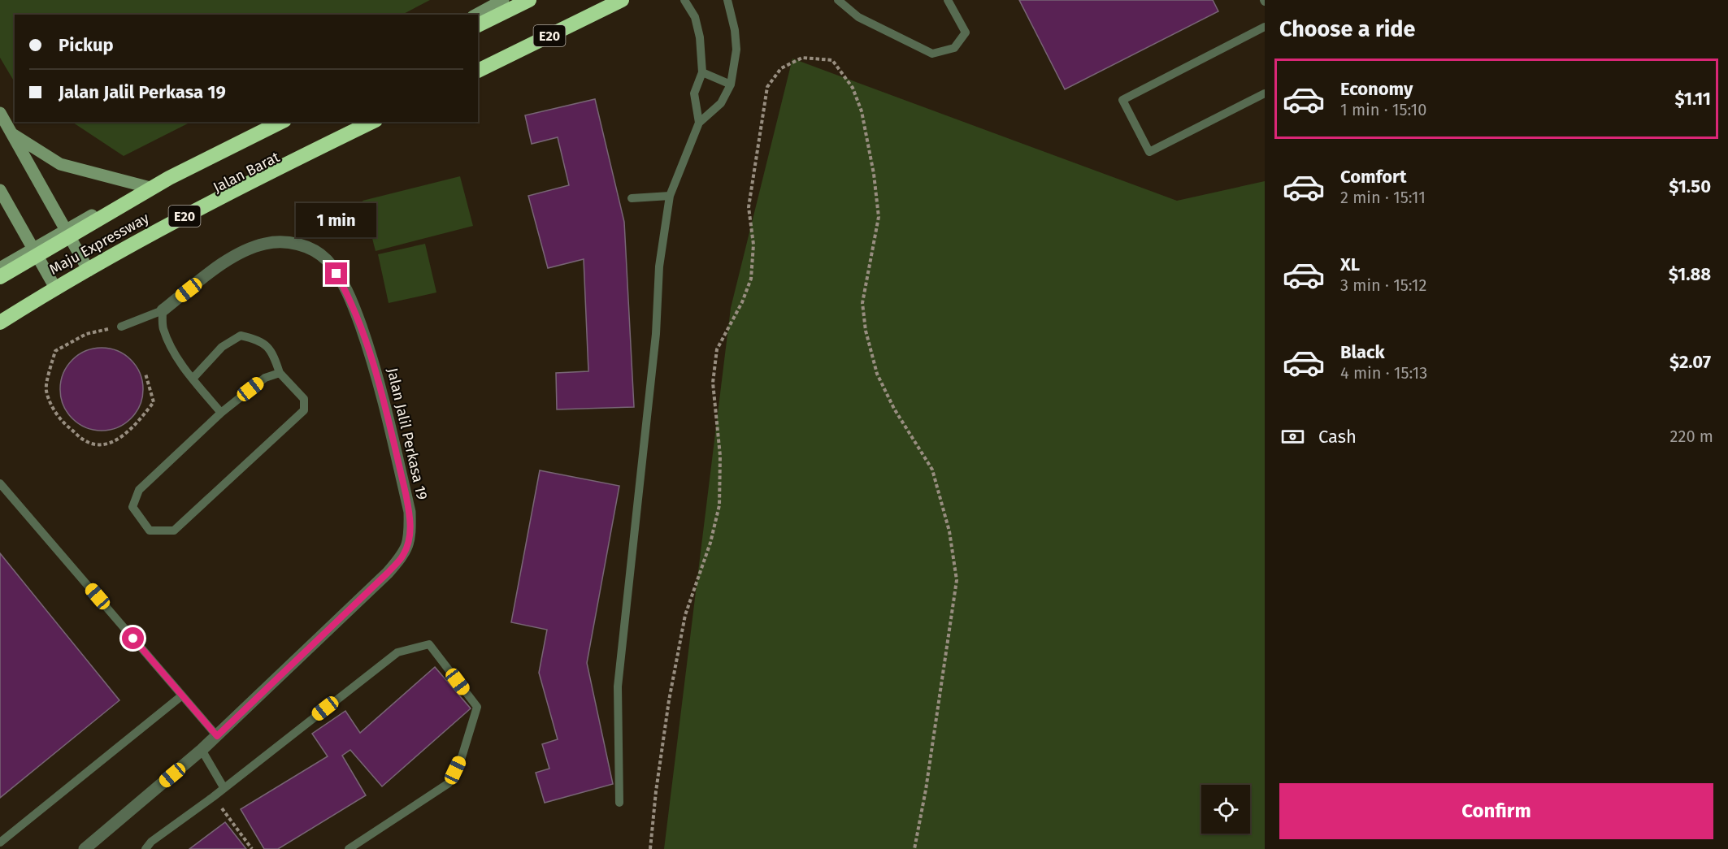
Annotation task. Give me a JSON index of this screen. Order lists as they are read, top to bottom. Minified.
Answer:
{"streets":{"highway":["E20","Maju Expressway"],"main road":["Jalan Barat"],"street":["Jalan Jalil Perkasa 19"]},"page":{"heading":"Choose a ride","banner":["Pickup","Jalan Jalil Perkasa 19"],"list":[{"name":"Economy","note":"1 min · 15:10","value":"$1.11"},{"name":"Comfort","note":"2 min · 15:11","value":"$1.50"},{"name":"XL","note":"3 min · 15:12","value":"$1.88"},{"name":"Black","note":"4 min · 15:13","value":"$2.07"}],"bubble":"1 min","pay":["Cash","220 m"],"buttons":"Confirm"}}
